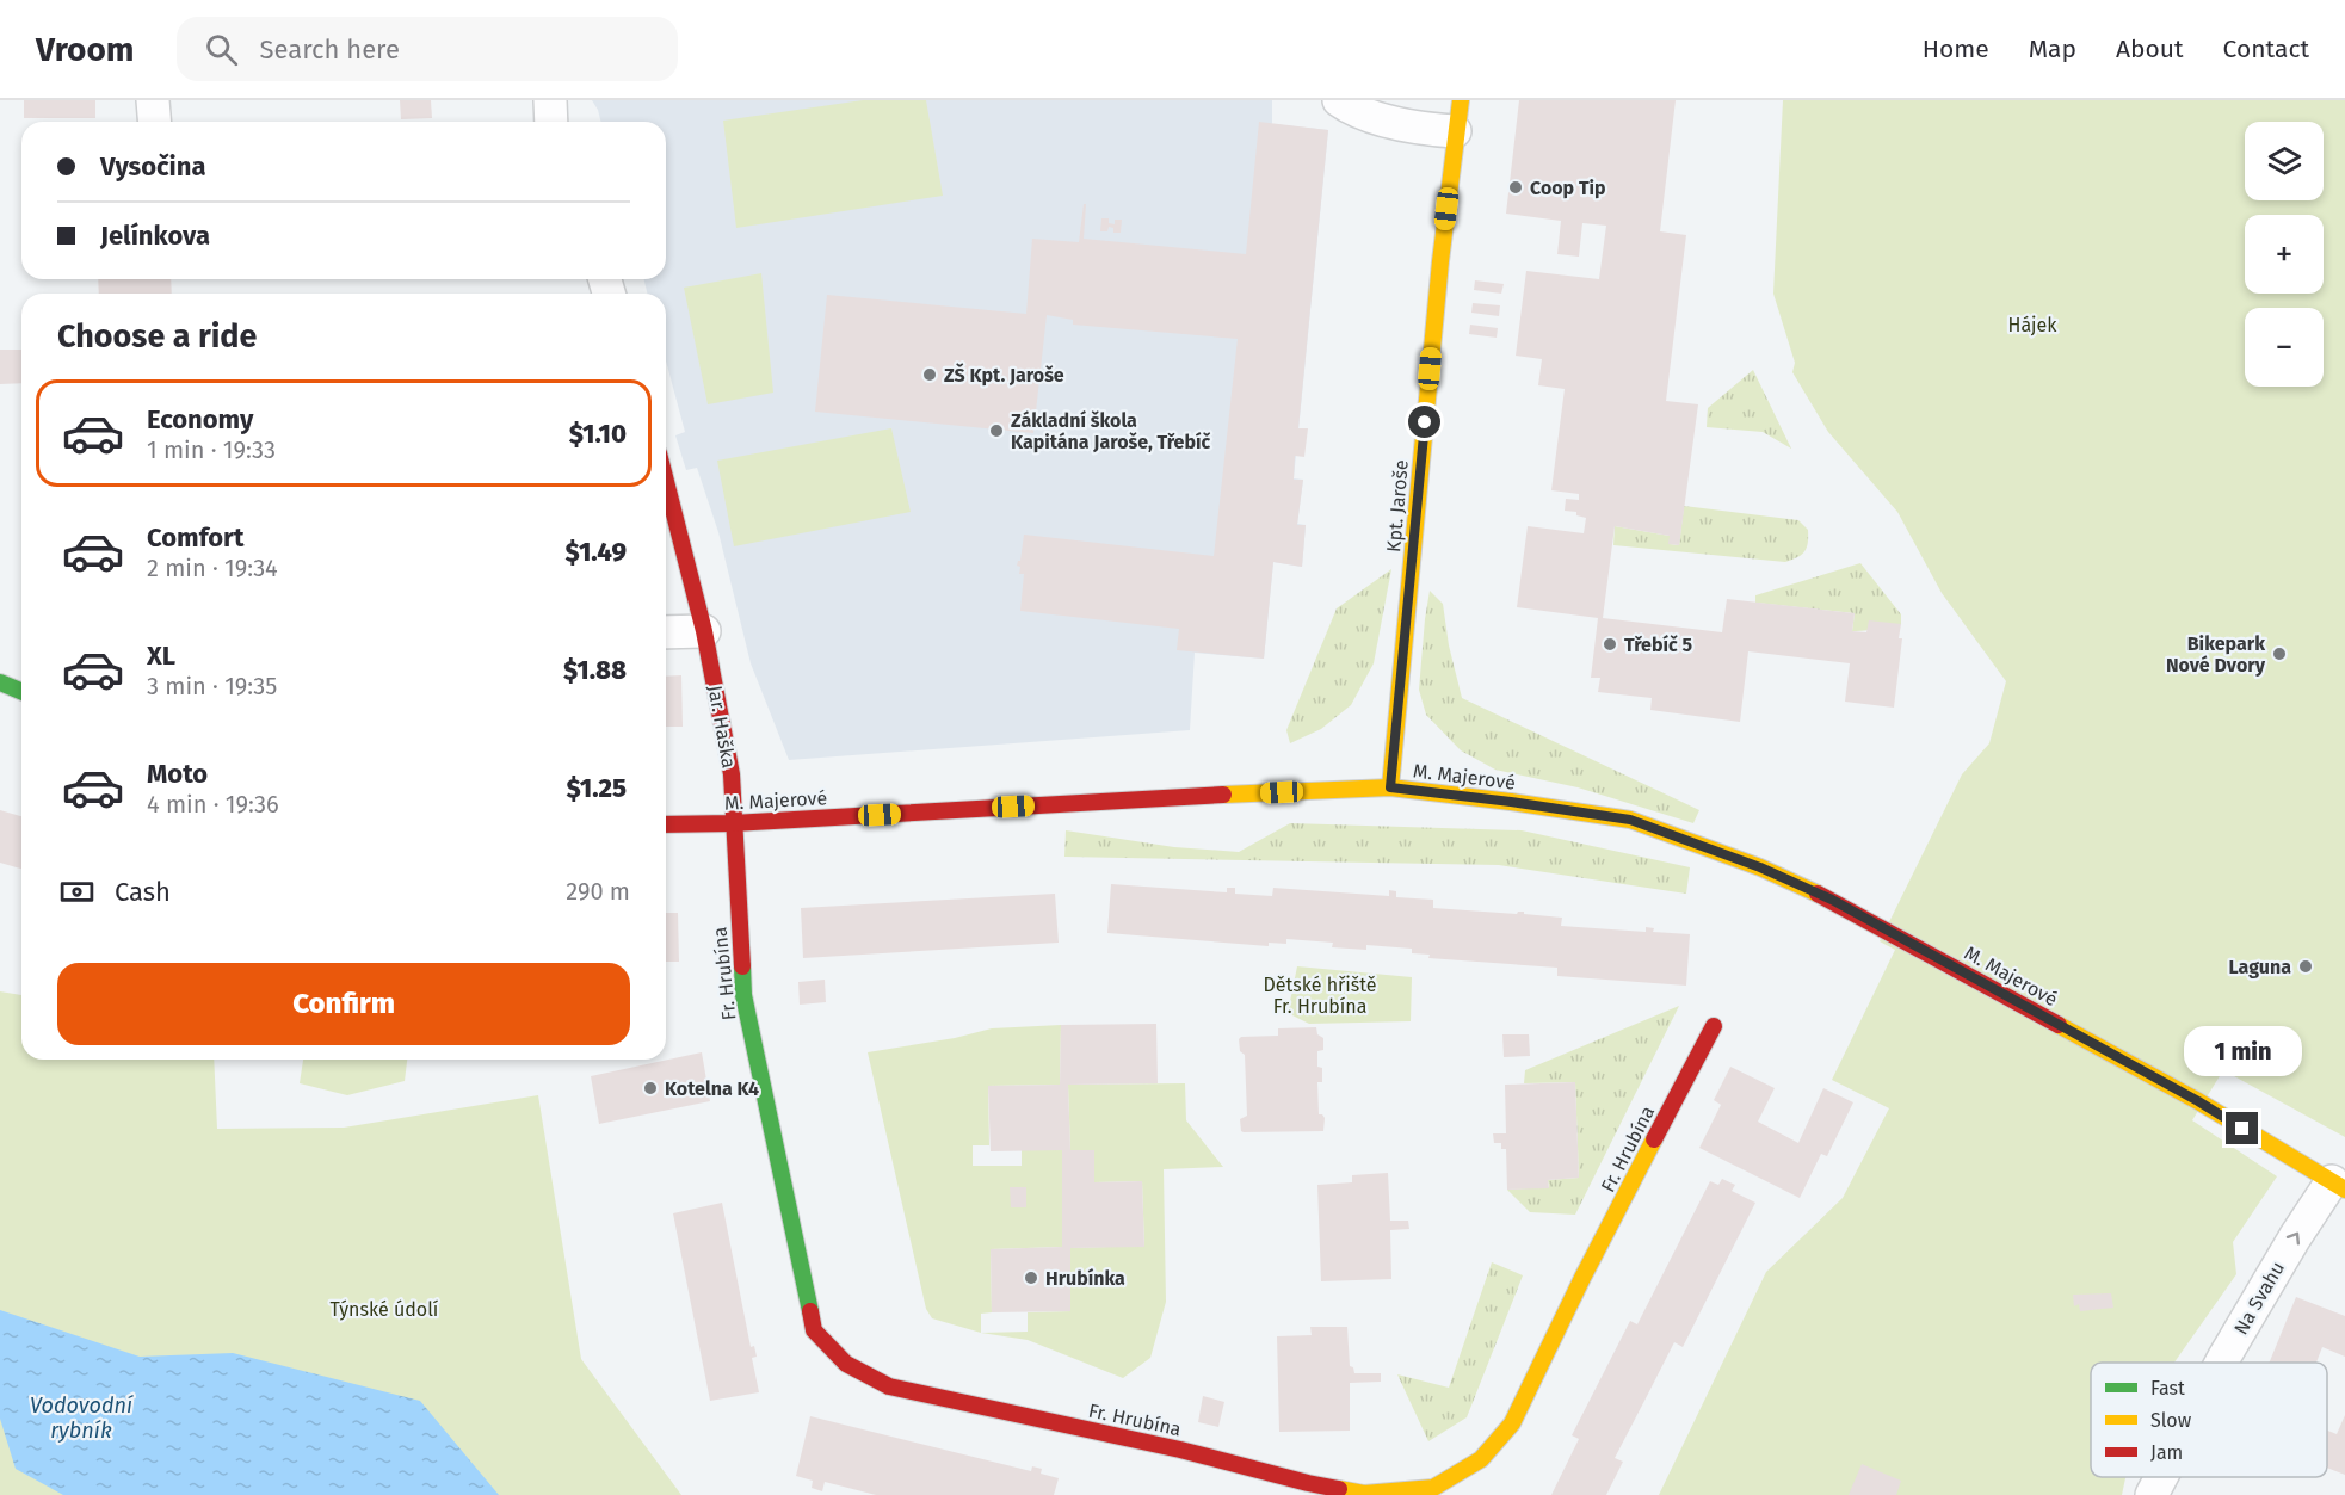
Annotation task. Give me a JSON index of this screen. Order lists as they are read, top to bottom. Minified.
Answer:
{"streets":{"street":["Kpt. Jaroše","Jar. Haška","M. Majerové","Fr. Hrubína","Na Svahu"]},"crossings":[["Kpt. Jaroše","M. Majerové"],["Jar. Haška","M. Majerové"],["Jar. Haška","Fr. Hrubína"],["M. Majerové","Fr. Hrubína"],["M. Majerové","Na Svahu"]],"one_way":["Na Svahu"],"water":["Vodovodní rybník"],"parks":["Hájek","Dětské hřiště Fr. Hrubína","Týnské údolí"],"places":["Coop Tip","ZŠ Kpt. Jaroše","Základní škola Kapitána Jaroše, Třebíč","Třebíč 5","Bikepark Nové Dvory","Laguna","Kotelna K4","Hrubínka"],"legend":["Fast","Slow","Jam"],"page":{"header":"Vroom","search":"Search here","nav":["Home","Map","About","Contact"],"map_buttons":["+","−"],"banner":["Vysočina","Jelínkova"],"heading":"Choose a ride","list":[{"name":"Economy","note":"1 min · 19:33","value":"$1.10"},{"name":"Comfort","note":"2 min · 19:34","value":"$1.49"},{"name":"XL","note":"3 min · 19:35","value":"$1.88"},{"name":"Moto","note":"4 min · 19:36","value":"$1.25"}],"pay":["Cash","290 m"],"buttons":"Confirm","bubble":"1 min"}}
